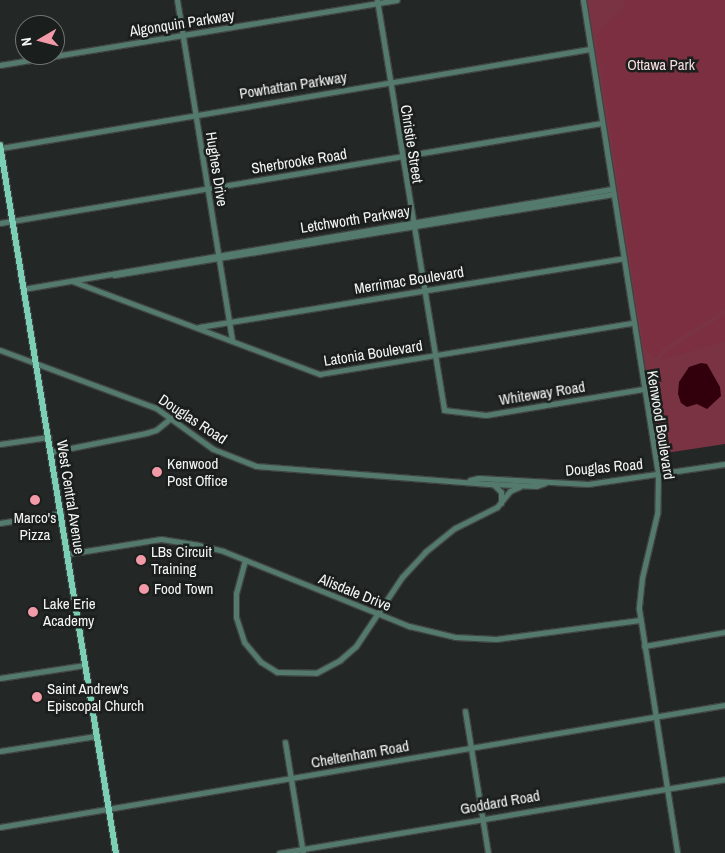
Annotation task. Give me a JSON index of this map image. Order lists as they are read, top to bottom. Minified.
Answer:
{"streets":{"main road":["West Central Avenue"],"street":["Algonquin Parkway","Powhattan Parkway","Christie Street","Sherbrooke Road","Hughes Drive","Letchworth Parkway","Merrimac Boulevard","Latonia Boulevard","Whiteway Road","Douglas Road","Kenwood Boulevard","Alisdale Drive","Cheltenham Road","Goddard Road"]},"crossings":[["Algonquin Parkway","Christie Street"],["Algonquin Parkway","Hughes Drive"],["Powhattan Parkway","Christie Street"],["Powhattan Parkway","Hughes Drive"],["Powhattan Parkway","Kenwood Boulevard"],["Powhattan Parkway","West Central Avenue"],["Christie Street","Sherbrooke Road"],["Christie Street","Letchworth Parkway"],["Christie Street","Merrimac Boulevard"],["Christie Street","Latonia Boulevard"],["Christie Street","Whiteway Road"],["Sherbrooke Road","Hughes Drive"],["Sherbrooke Road","Kenwood Boulevard"],["Sherbrooke Road","West Central Avenue"],["Hughes Drive","Letchworth Parkway"],["Hughes Drive","Merrimac Boulevard"],["Hughes Drive","Latonia Boulevard"],["Letchworth Parkway","Latonia Boulevard"],["Letchworth Parkway","Kenwood Boulevard"],["Letchworth Parkway","West Central Avenue"],["Merrimac Boulevard","Latonia Boulevard"],["Merrimac Boulevard","Kenwood Boulevard"],["Latonia Boulevard","Kenwood Boulevard"],["Whiteway Road","Kenwood Boulevard"],["Douglas Road","Kenwood Boulevard"],["Douglas Road","West Central Avenue"],["Kenwood Boulevard","Alisdale Drive"],["Kenwood Boulevard","Cheltenham Road"],["Kenwood Boulevard","Goddard Road"],["West Central Avenue","Alisdale Drive"],["West Central Avenue","Cheltenham Road"]],"parks":["Ottawa Park"],"places":["Kenwood Post Office","Marco's Pizza","LBs Circuit Training","Food Town","Lake Erie Academy","Saint Andrew's Episcopal Church"],"north":"left"}
